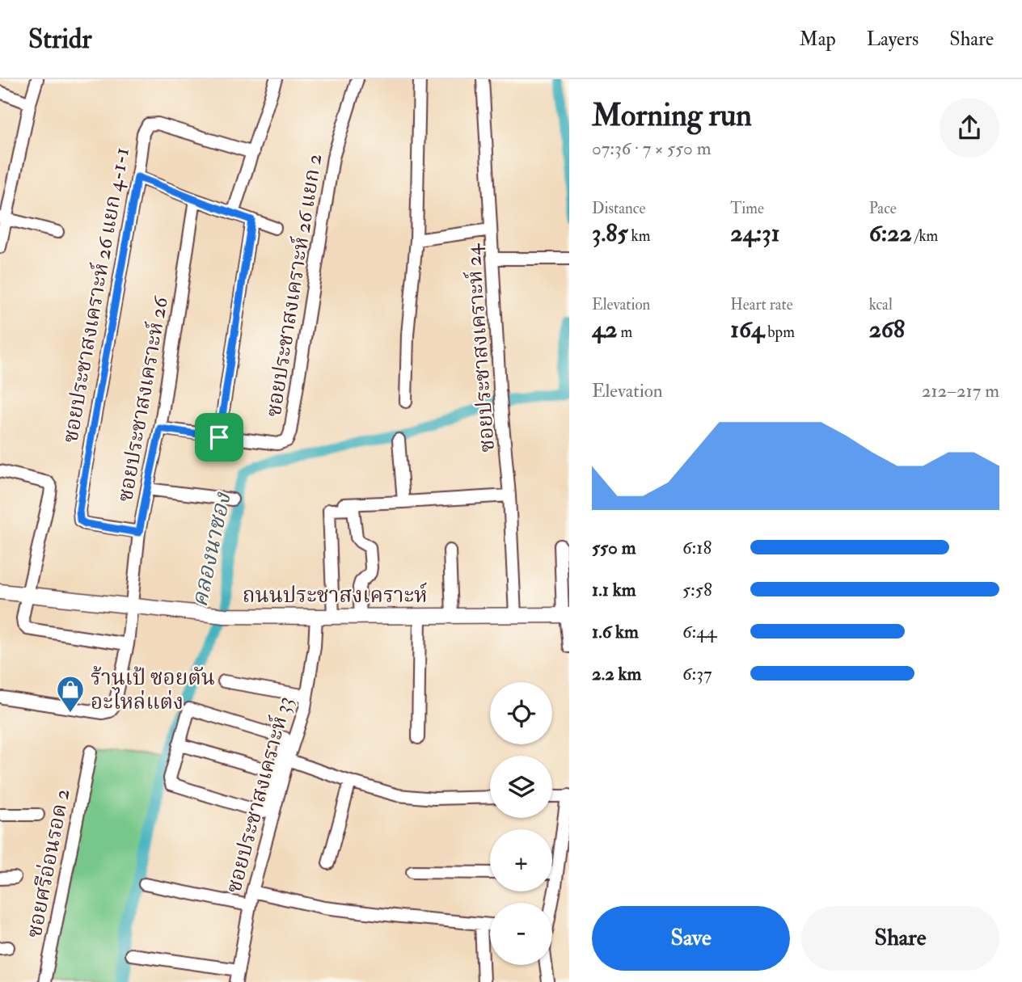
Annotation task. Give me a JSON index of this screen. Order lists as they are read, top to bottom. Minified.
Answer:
{"streets":{"main road":["ถนนประชาสงเคราะห์"],"street":["ซอยประชาสงเคราะห์ 26 แยก 2","ซอยประชาสงเคราะห์ 26 แยก 4-1-1","ซอยประชาสงเคราะห์ 24","ซอยประชาสงเคราะห์ 26","ซอยประชาสงเคราะห์ 33","ซอยศรีอ่อนรอด 2"]},"crossings":[["ซอยประชาสงเคราะห์ 26 แยก 2","ซอยประชาสงเคราะห์ 26"],["ซอยประชาสงเคราะห์ 26 แยก 4-1-1","ซอยประชาสงเคราะห์ 26"],["ซอยประชาสงเคราะห์ 24","ถนนประชาสงเคราะห์"],["ซอยประชาสงเคราะห์ 26","ถนนประชาสงเคราะห์"],["ถนนประชาสงเคราะห์","ซอยประชาสงเคราะห์ 33"]],"water":["คลองนาซอง"],"places":{"shop":["ร้านเป้ ซอยตัน อะไหล่แต่ง"]},"page":{"header":"Stridr","nav":["Map","Layers","Share"],"heading":["Morning run","07:36 · 7 × 550 m"],"stats":[["Distance","3.85 km"],["Time","24:31"],["Pace","6:22 /km"],["Elevation","42 m"],["Heart rate","164 bpm"],["kcal","268"]],"chart":["Elevation","212–217 m"],"list":[{"name":"550 m","note":"6:18"},{"name":"1.1 km","note":"5:58"},{"name":"1.6 km","note":"6:44"},{"name":"2.2 km","note":"6:37"}],"map_buttons":["+","−"],"buttons":["Save","Share"]}}
